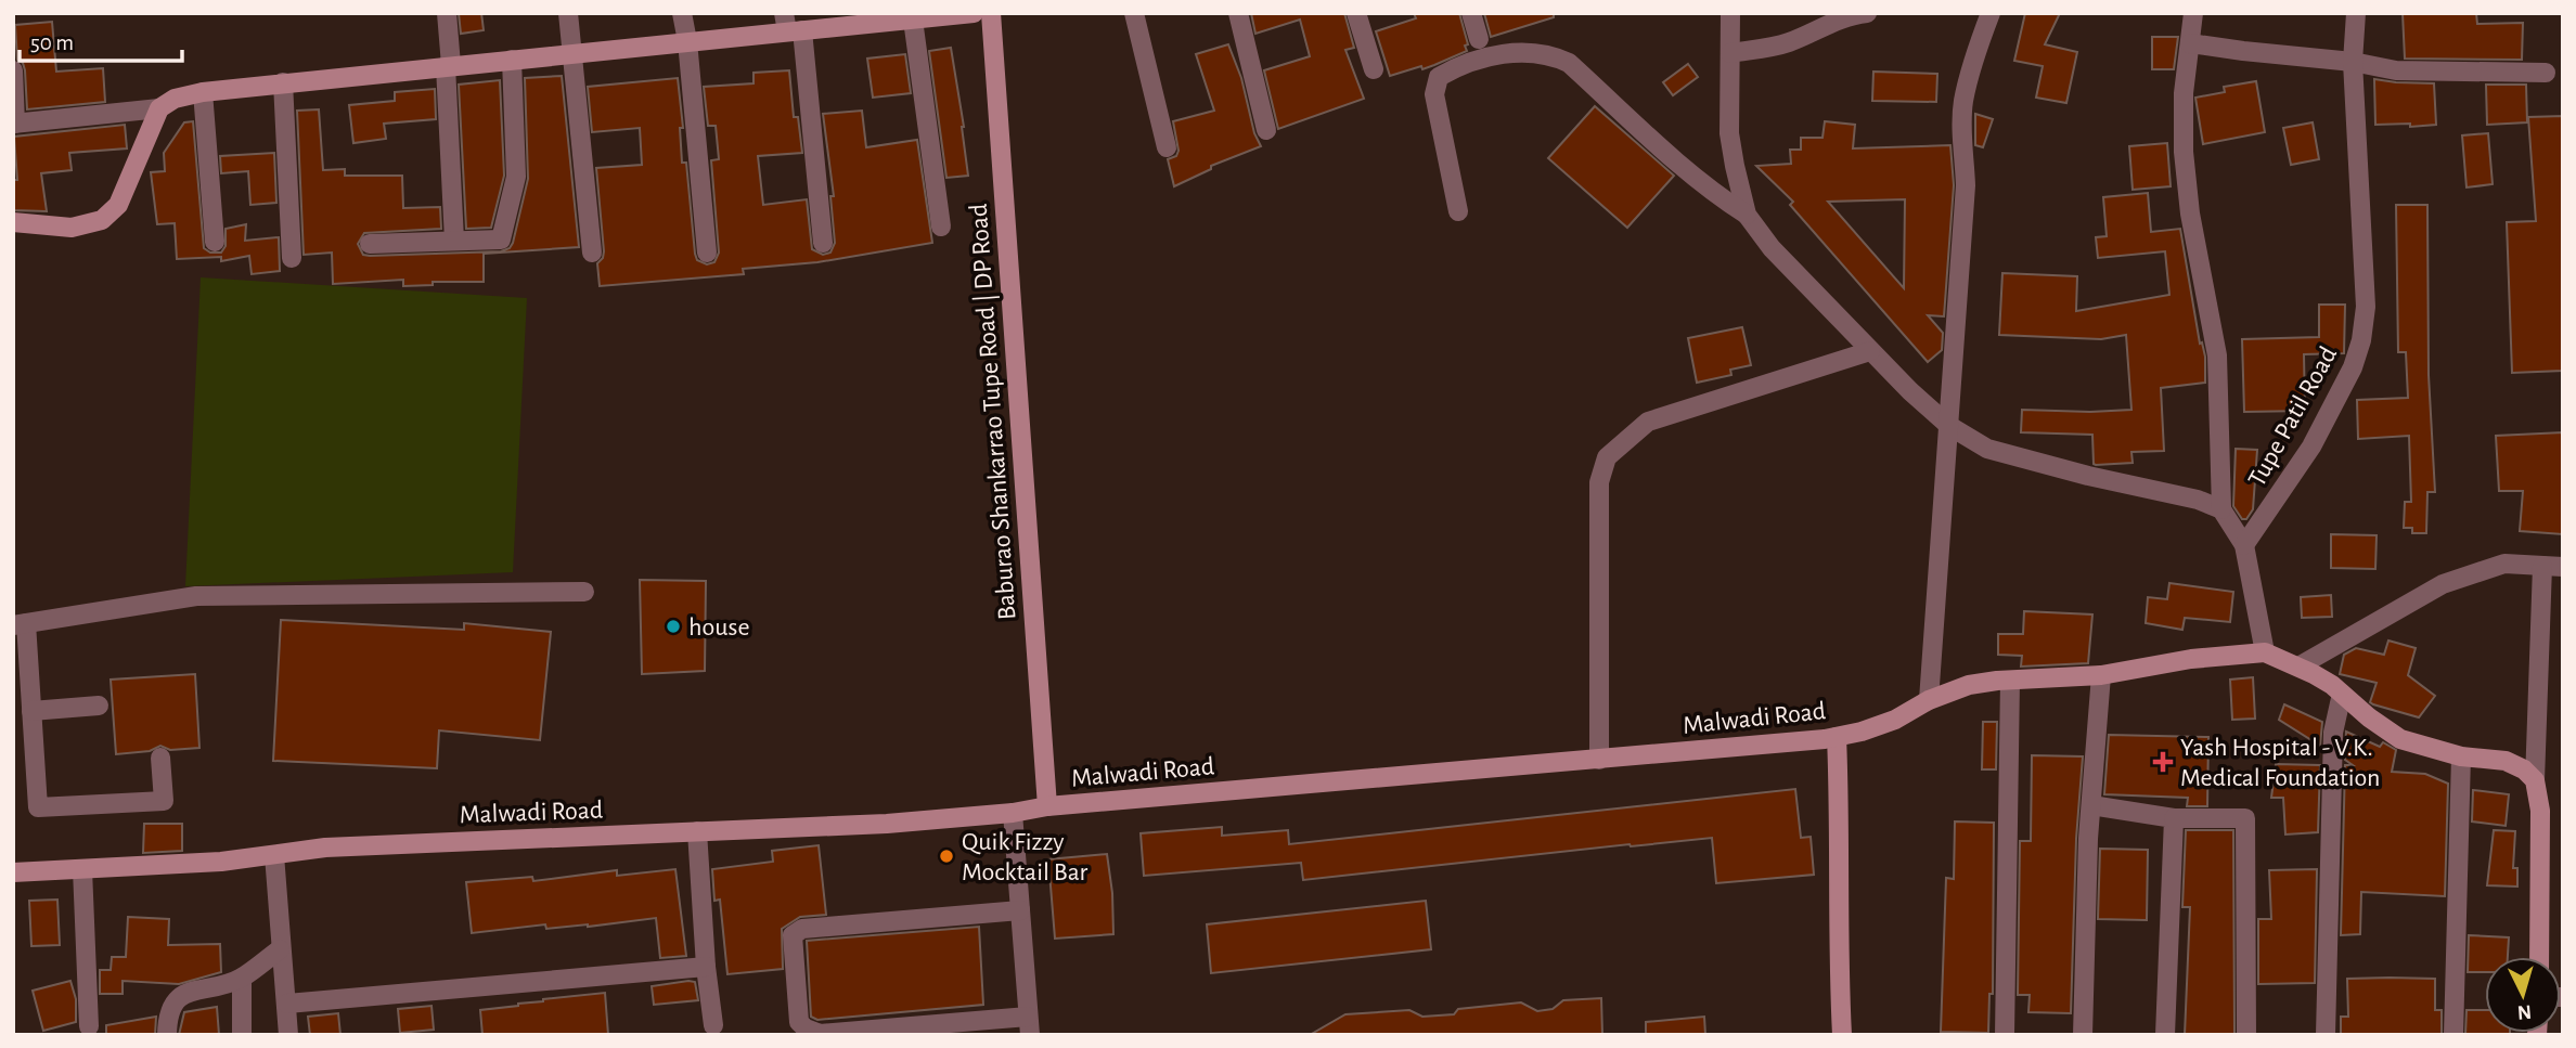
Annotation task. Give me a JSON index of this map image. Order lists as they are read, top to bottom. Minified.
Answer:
{"streets":{"street":["Baburao Shankarrao Tupe Road | DP Road","Tupe Patil Road","Malwadi Road"]},"crossings":[["Baburao Shankarrao Tupe Road | DP Road","Malwadi Road"]],"places":{"other":["house","Quik Fizzy Mocktail Bar"],"health":["Yash Hospital - V.K. Medical Foundation"]},"scale_bar":"50 m","north":"bottom"}
